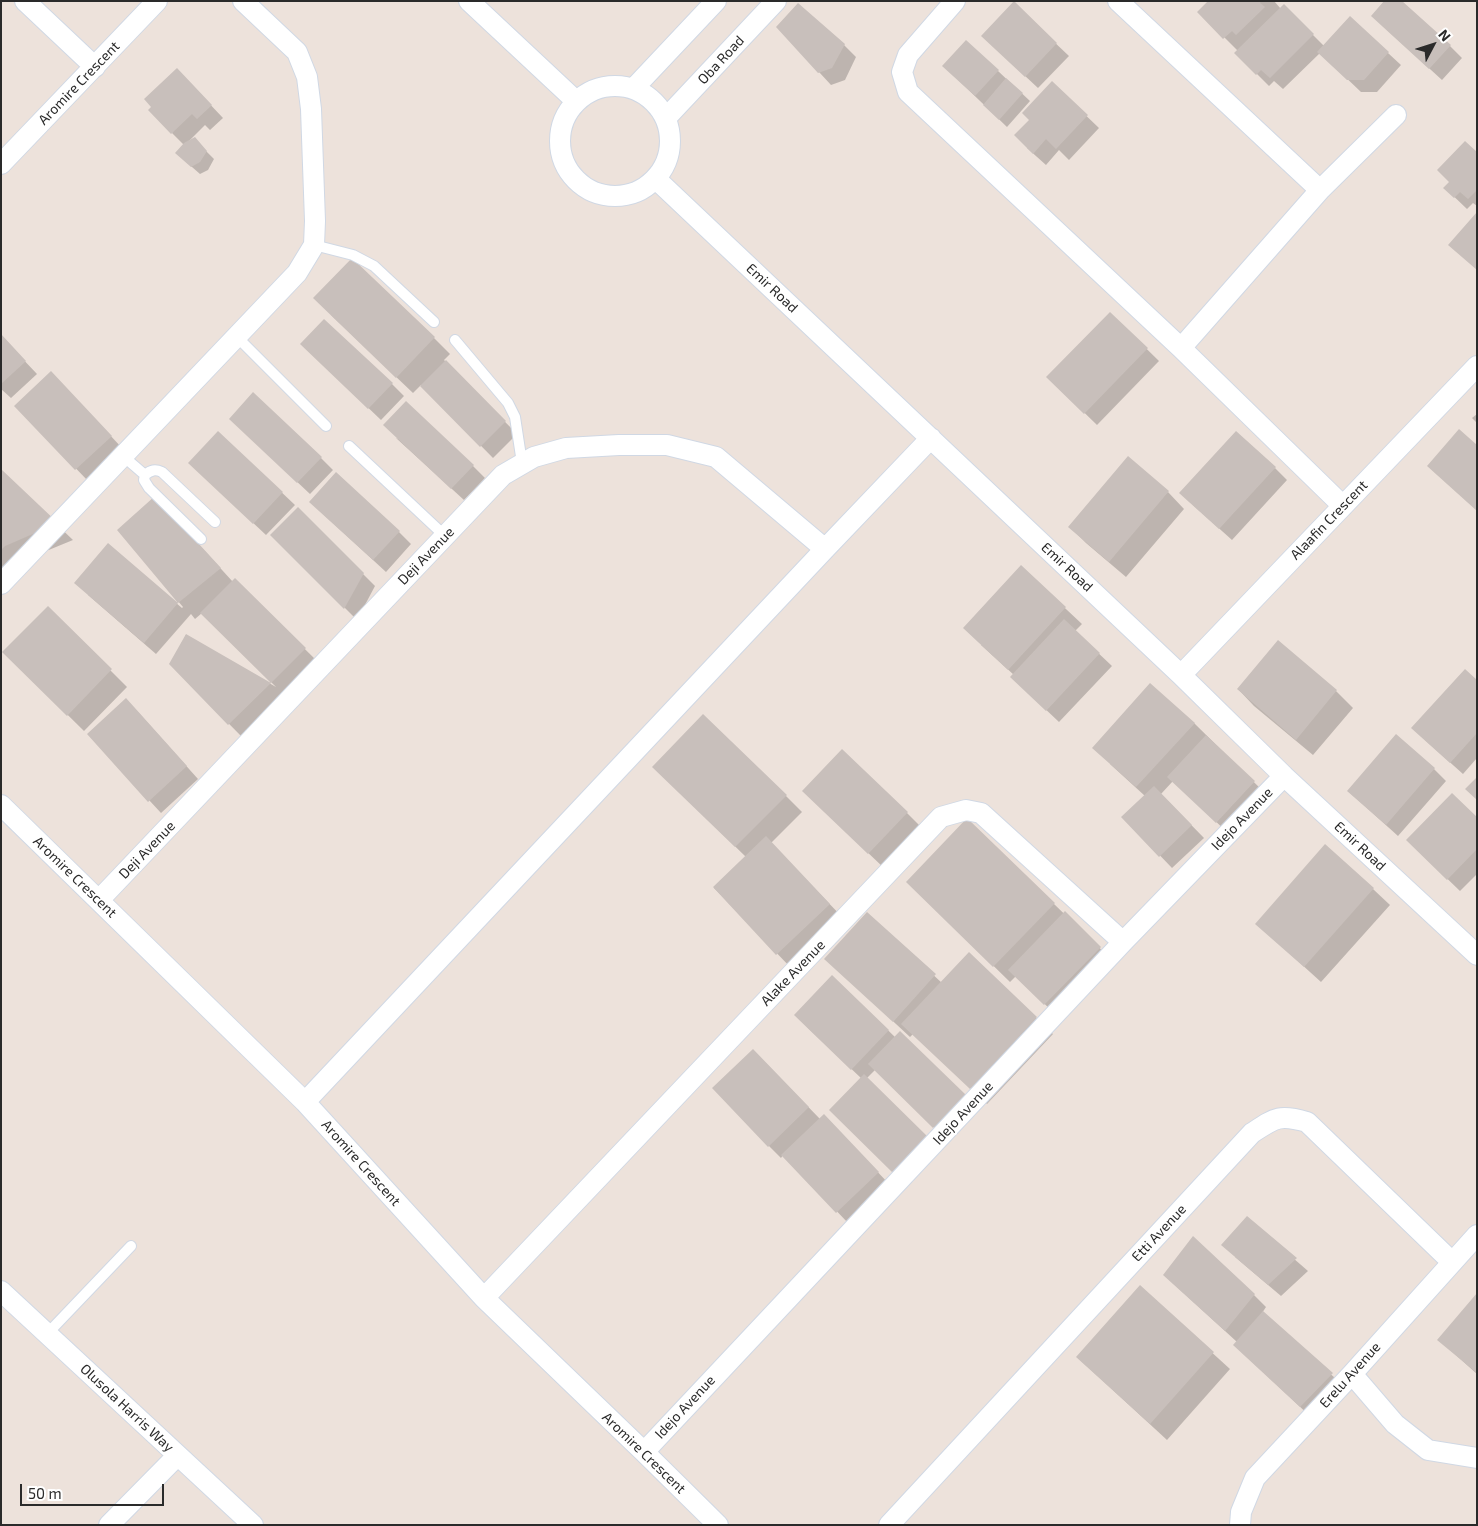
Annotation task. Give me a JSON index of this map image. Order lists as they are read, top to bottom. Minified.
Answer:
{"streets":{"street":["Oba Road","Aromire Crescent","Emir Road","Alaafin Crescent","Deji Avenue","Idejo Avenue","Alake Avenue","Etti Avenue","Erelu Avenue","Olusola Harris Way"]},"crossings":[["Oba Road","Emir Road"],["Aromire Crescent","Deji Avenue"],["Aromire Crescent","Idejo Avenue"],["Aromire Crescent","Alake Avenue"],["Emir Road","Alaafin Crescent"],["Emir Road","Idejo Avenue"],["Idejo Avenue","Alake Avenue"],["Etti Avenue","Erelu Avenue"]],"scale_bar":"50 m","north":"top right"}
